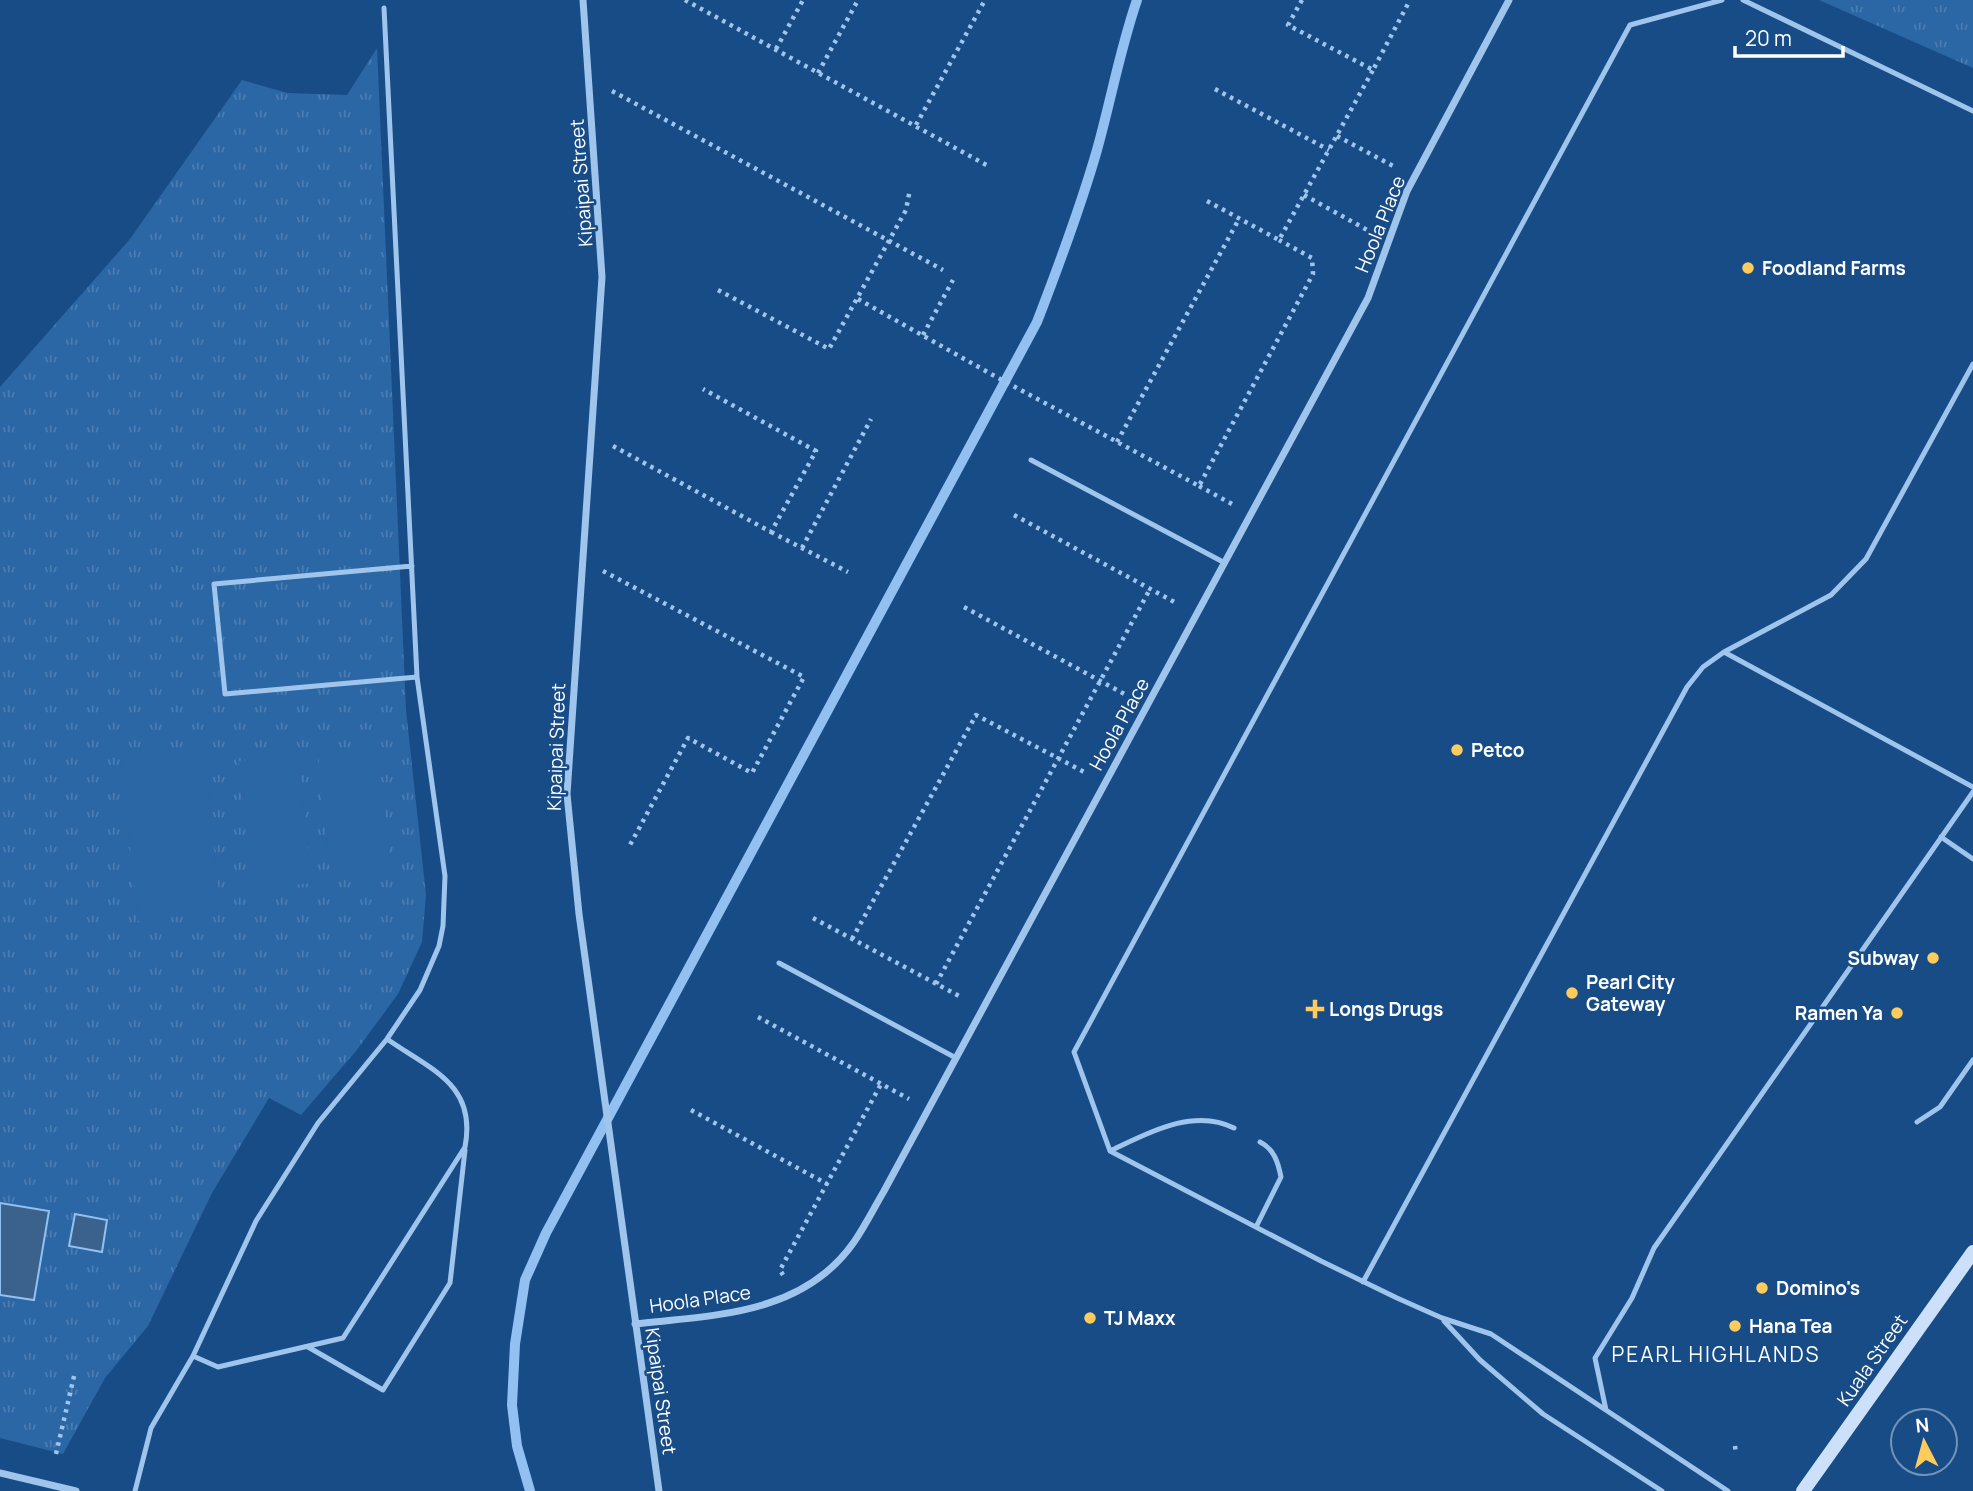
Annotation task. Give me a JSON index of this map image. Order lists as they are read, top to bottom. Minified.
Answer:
{"streets":{"main road":["Kuala Street"],"street":["Kipaipai Street","Hoola Place"]},"crossings":[["Kipaipai Street","Hoola Place"]],"districts":["PEARL HIGHLANDS"],"places":{"other":["Foodland Farms","Petco","Subway","Pearl City Gateway","Ramen Ya","Domino's","TJ Maxx","Hana Tea"],"health":["Longs Drugs"]},"scale_bar":"20 m","north":"top"}
